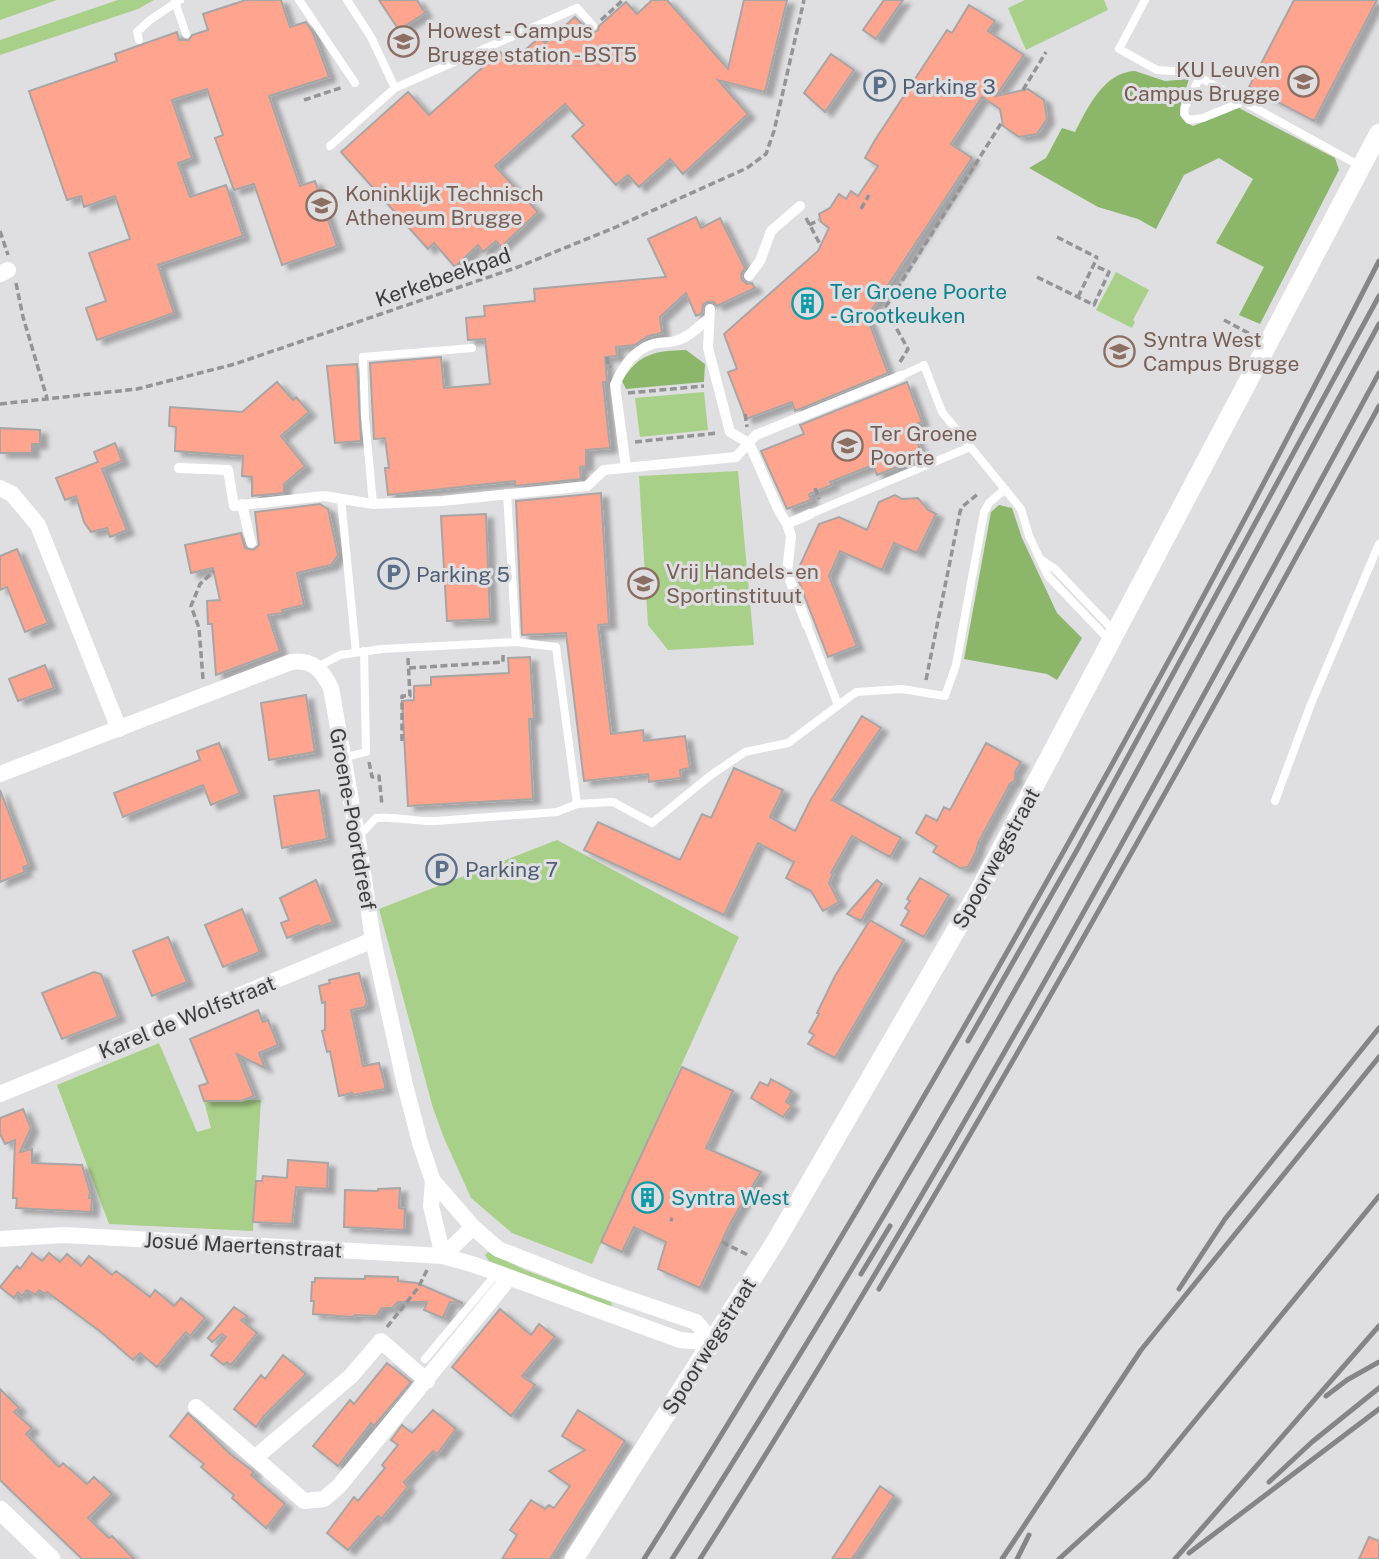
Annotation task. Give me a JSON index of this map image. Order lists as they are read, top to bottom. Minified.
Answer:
{"streets":{"street":["Groene-Poortdreef","Spoorwegstraat","Karel de Wolfstraat","Josué Maertenstraat"],"path":["Kerkebeekpad"]},"crossings":[["Groene-Poortdreef","Spoorwegstraat"],["Groene-Poortdreef","Karel de Wolfstraat"],["Groene-Poortdreef","Josué Maertenstraat"]],"places":{"school or university":["Howest - Campus Brugge station - BST5","KU Leuven Campus Brugge","Koninklijk Technisch Atheneum Brugge","Syntra West Campus Brugge","Ter Groene Poorte","Vrij Handels- en Sportinstituut"],"parking":["Parking 3","Parking 5","Parking 7"],"building":["Ter Groene Poorte - Grootkeuken","Syntra West"]}}
